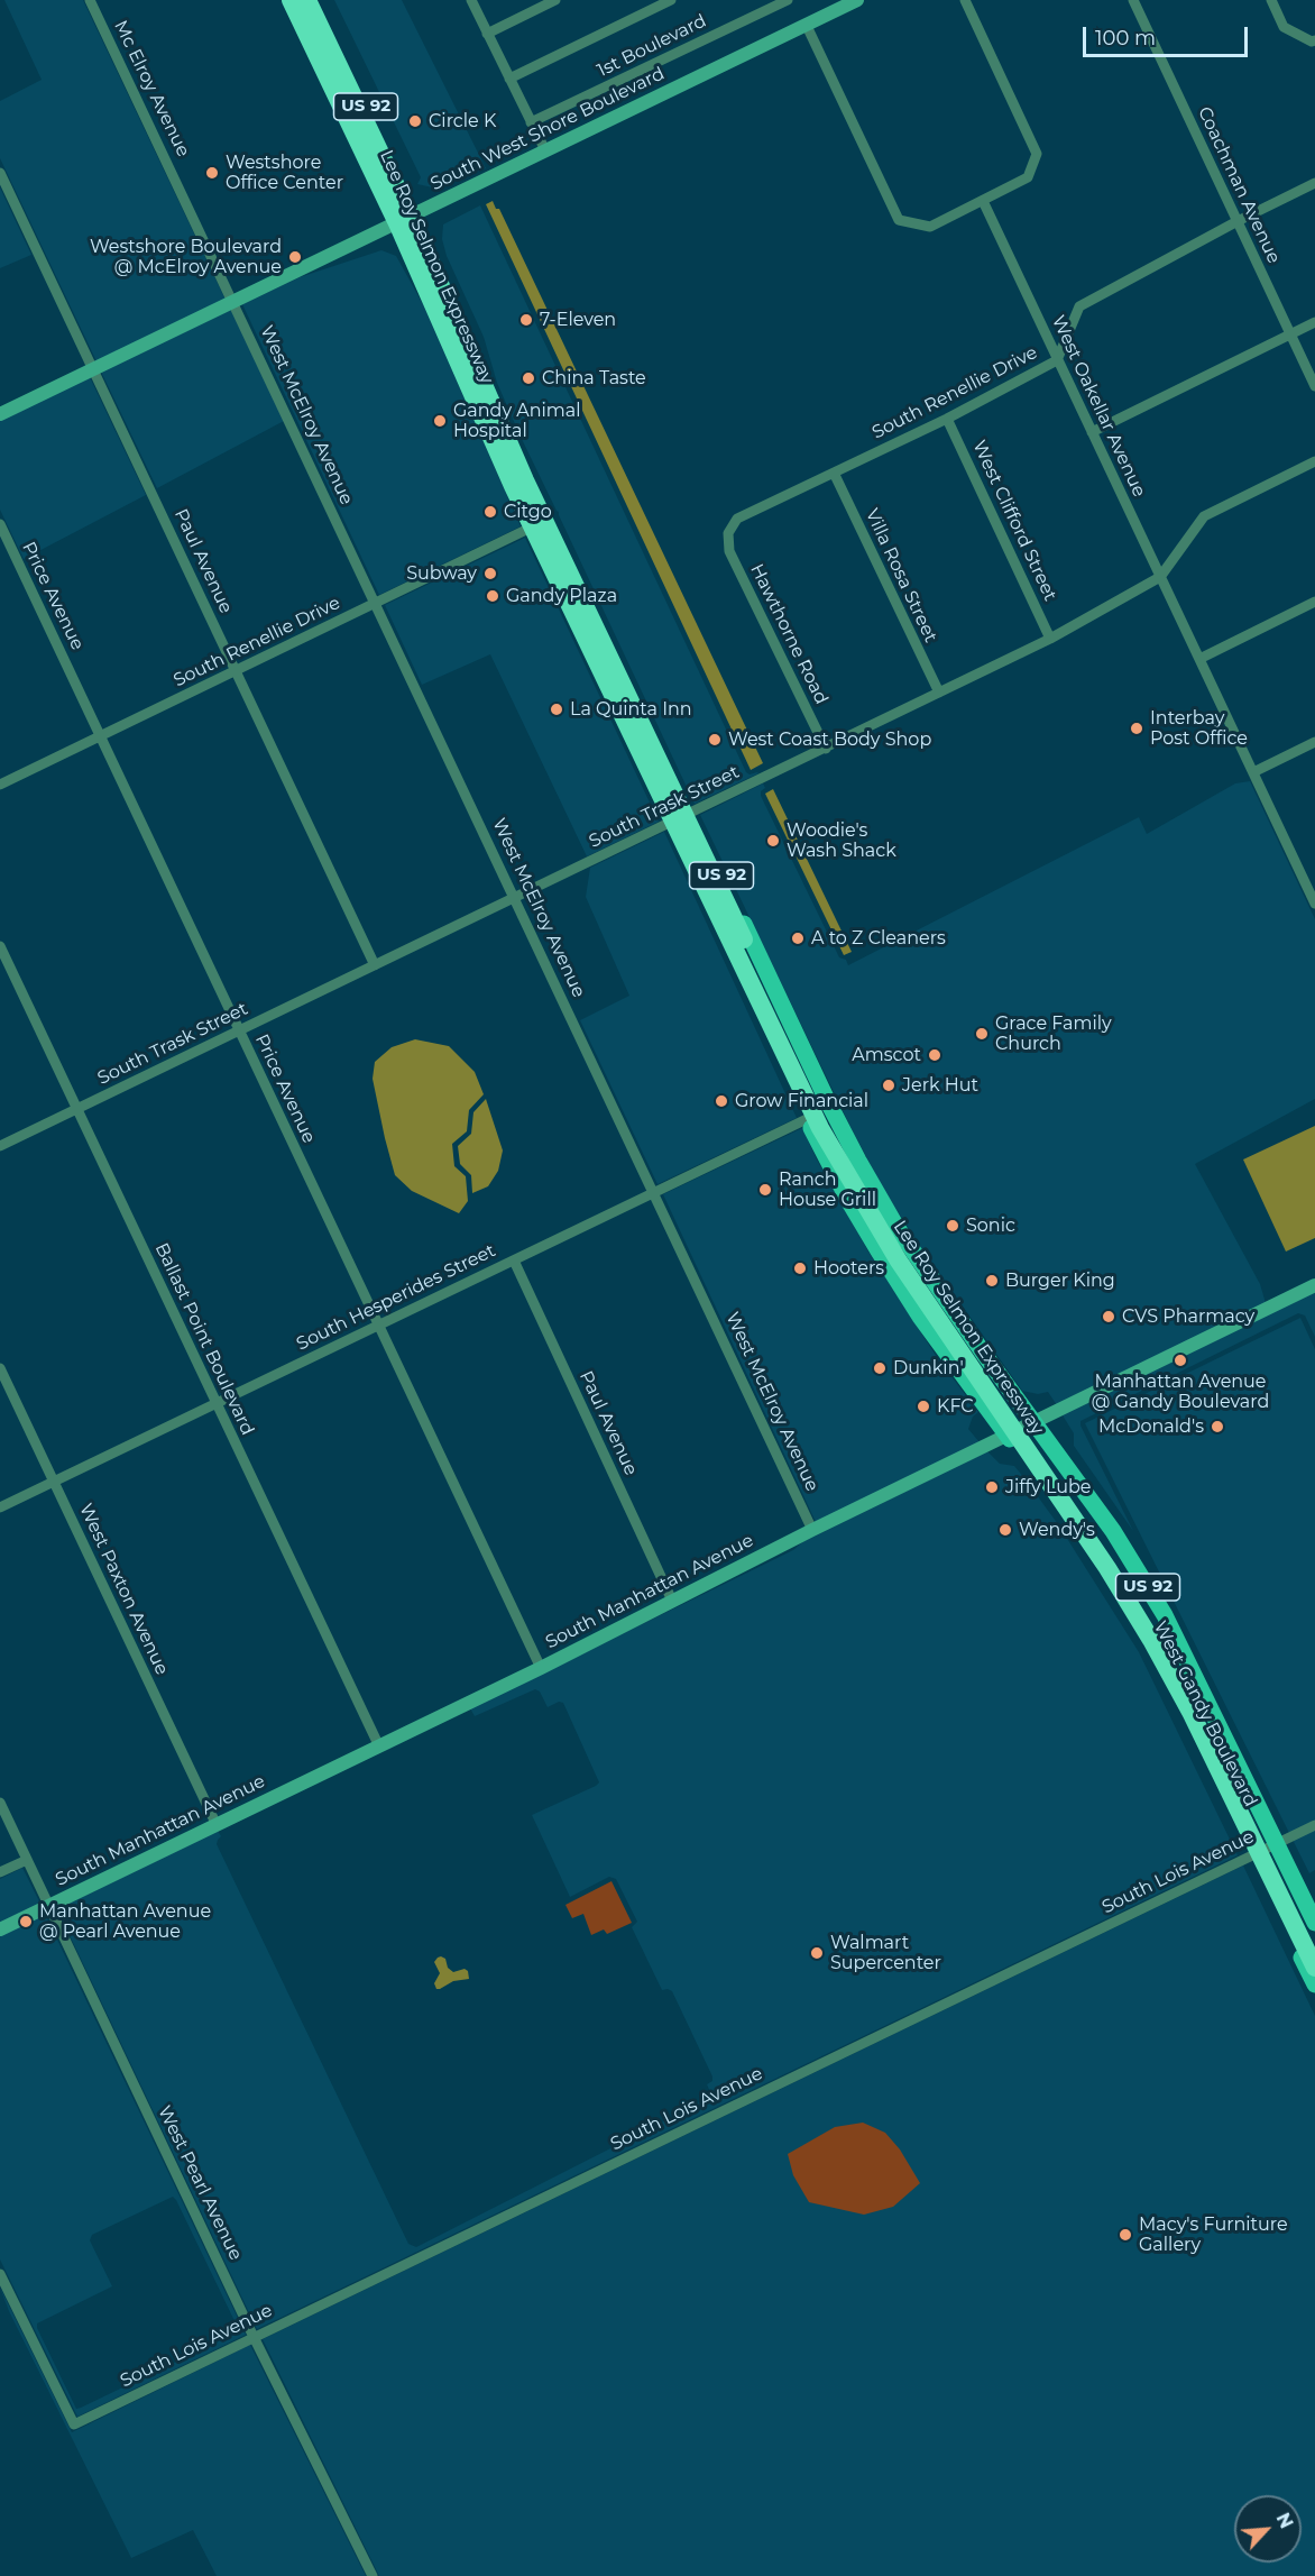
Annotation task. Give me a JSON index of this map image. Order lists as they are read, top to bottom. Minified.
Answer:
{"streets":{"highway":["Lee Roy Selmon Expressway"],"main road":["US 92","West Gandy Boulevard"],"street":["1st Boulevard","Mc Elroy Avenue","South West Shore Boulevard","Coachman Avenue","South Renellie Drive","West Oakellar Avenue","West McElroy Avenue","West Clifford Street","Paul Avenue","Villa Rosa Street","Price Avenue","Hawthorne Road","South Trask Street","South Hesperides Street","Ballast Point Boulevard","West Paxton Avenue","South Manhattan Avenue","South Lois Avenue","West Pearl Avenue"]},"crossings":[["Mc Elroy Avenue","South West Shore Boulevard"],["Mc Elroy Avenue","West McElroy Avenue"],["South West Shore Boulevard","West McElroy Avenue"],["South West Shore Boulevard","Paul Avenue"],["South West Shore Boulevard","West Gandy Boulevard"],["Coachman Avenue","South Renellie Drive"],["Lee Roy Selmon Expressway","West Gandy Boulevard"],["South Renellie Drive","West Oakellar Avenue"],["South Renellie Drive","West McElroy Avenue"],["South Renellie Drive","West Clifford Street"],["South Renellie Drive","Paul Avenue"],["South Renellie Drive","Villa Rosa Street"],["South Renellie Drive","Price Avenue"],["South Renellie Drive","Hawthorne Road"],["South Renellie Drive","West Gandy Boulevard"],["West Oakellar Avenue","South Trask Street"],["West McElroy Avenue","South Trask Street"],["West McElroy Avenue","South Hesperides Street"],["West McElroy Avenue","South Manhattan Avenue"],["West Clifford Street","South Trask Street"],["Paul Avenue","South Trask Street"],["Paul Avenue","South Hesperides Street"],["Paul Avenue","South Manhattan Avenue"],["Villa Rosa Street","South Trask Street"],["Price Avenue","South Trask Street"],["Price Avenue","South Hesperides Street"],["Price Avenue","South Manhattan Avenue"],["Hawthorne Road","South Trask Street"],["South Trask Street","Ballast Point Boulevard"],["South Trask Street","West Gandy Boulevard"],["South Hesperides Street","Ballast Point Boulevard"],["South Hesperides Street","West Paxton Avenue"],["South Hesperides Street","West Gandy Boulevard"],["Ballast Point Boulevard","South Manhattan Avenue"],["West Paxton Avenue","South Manhattan Avenue"],["South Manhattan Avenue","West Gandy Boulevard"],["South Manhattan Avenue","West Pearl Avenue"],["West Gandy Boulevard","South Lois Avenue"],["South Lois Avenue","West Pearl Avenue"]],"places":["Circle K","Westshore Office Center","Westshore Boulevard @ McElroy Avenue","7-Eleven","China Taste","Gandy Animal Hospital","Citgo","Subway","Gandy Plaza","La Quinta Inn","Interbay Post Office","West Coast Body Shop","Woodie's Wash Shack","A to Z Cleaners","Grace Family Church","Amscot","Jerk Hut","Grow Financial","Ranch House Grill","Sonic","Hooters","Burger King","CVS Pharmacy","Manhattan Avenue @ Gandy Boulevard","Dunkin'","KFC","McDonald's","Jiffy Lube","Wendy's","Manhattan Avenue @ Pearl Avenue","Walmart Supercenter","Macy's Furniture Gallery"],"scale_bar":"100 m","north":"top right"}
